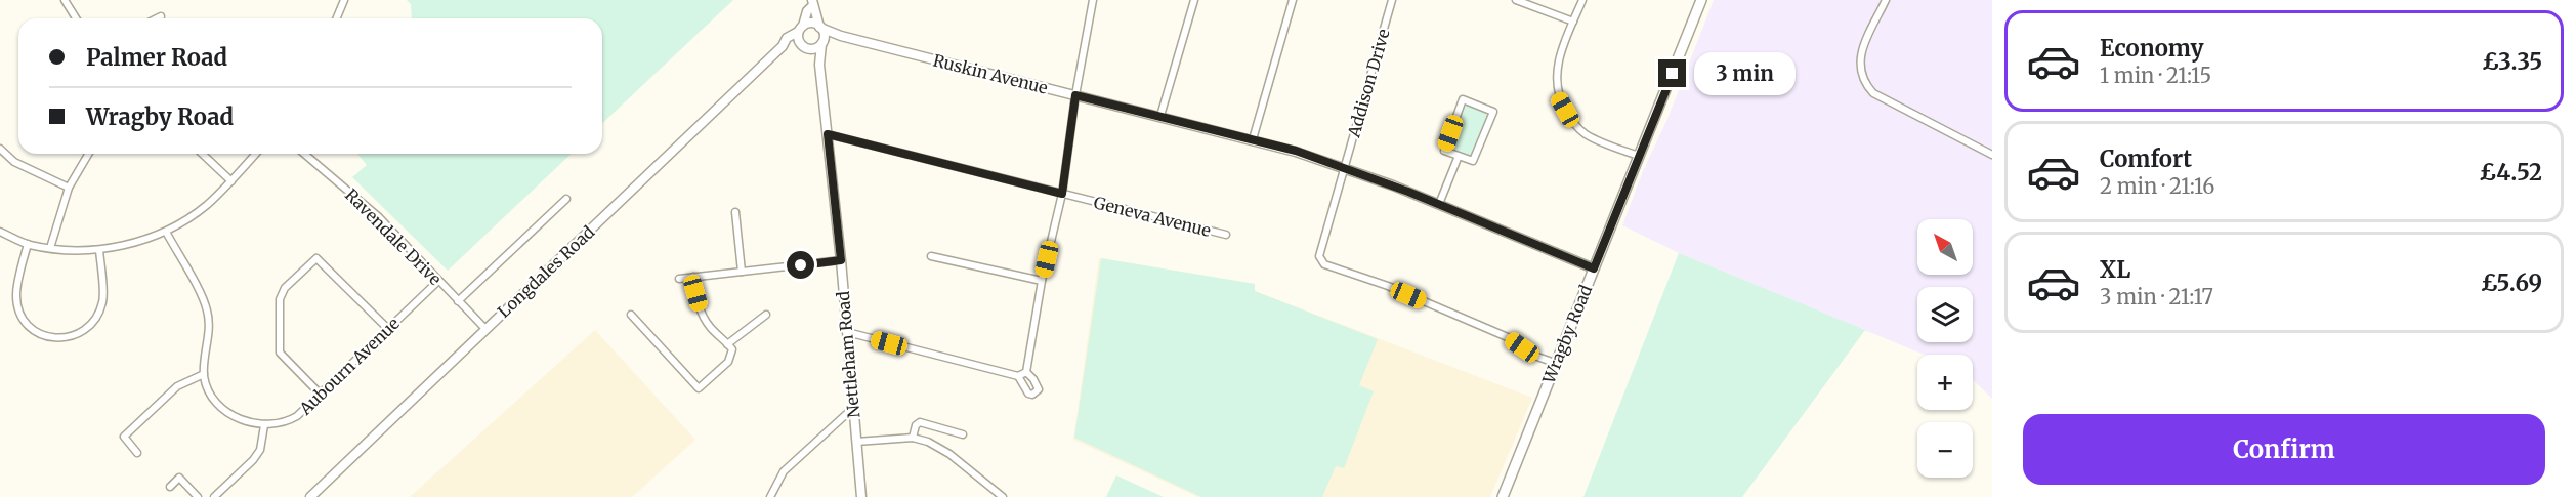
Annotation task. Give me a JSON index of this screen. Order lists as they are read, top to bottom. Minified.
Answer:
{"streets":{"main road":["Ruskin Avenue","Longdales Road","Wragby Road","Nettleham Road"],"street":["Addison Drive","Geneva Avenue","Ravendale Drive","Aubourn Avenue"]},"crossings":[["Ruskin Avenue","Addison Drive"],["Ruskin Avenue","Longdales Road"],["Ruskin Avenue","Wragby Road"],["Ruskin Avenue","Nettleham Road"],["Addison Drive","Wragby Road"],["Geneva Avenue","Nettleham Road"],["Ravendale Drive","Longdales Road"],["Ravendale Drive","Aubourn Avenue"],["Longdales Road","Nettleham Road"]],"north":"top left","page":{"list":[{"name":"Economy","note":"1 min · 21:15","value":"£3.35"},{"name":"Comfort","note":"2 min · 21:16","value":"£4.52"},{"name":"XL","note":"3 min · 21:17","value":"£5.69"}],"banner":["Palmer Road","Wragby Road"],"bubble":"3 min","map_buttons":["+","−"],"buttons":"Confirm"}}
